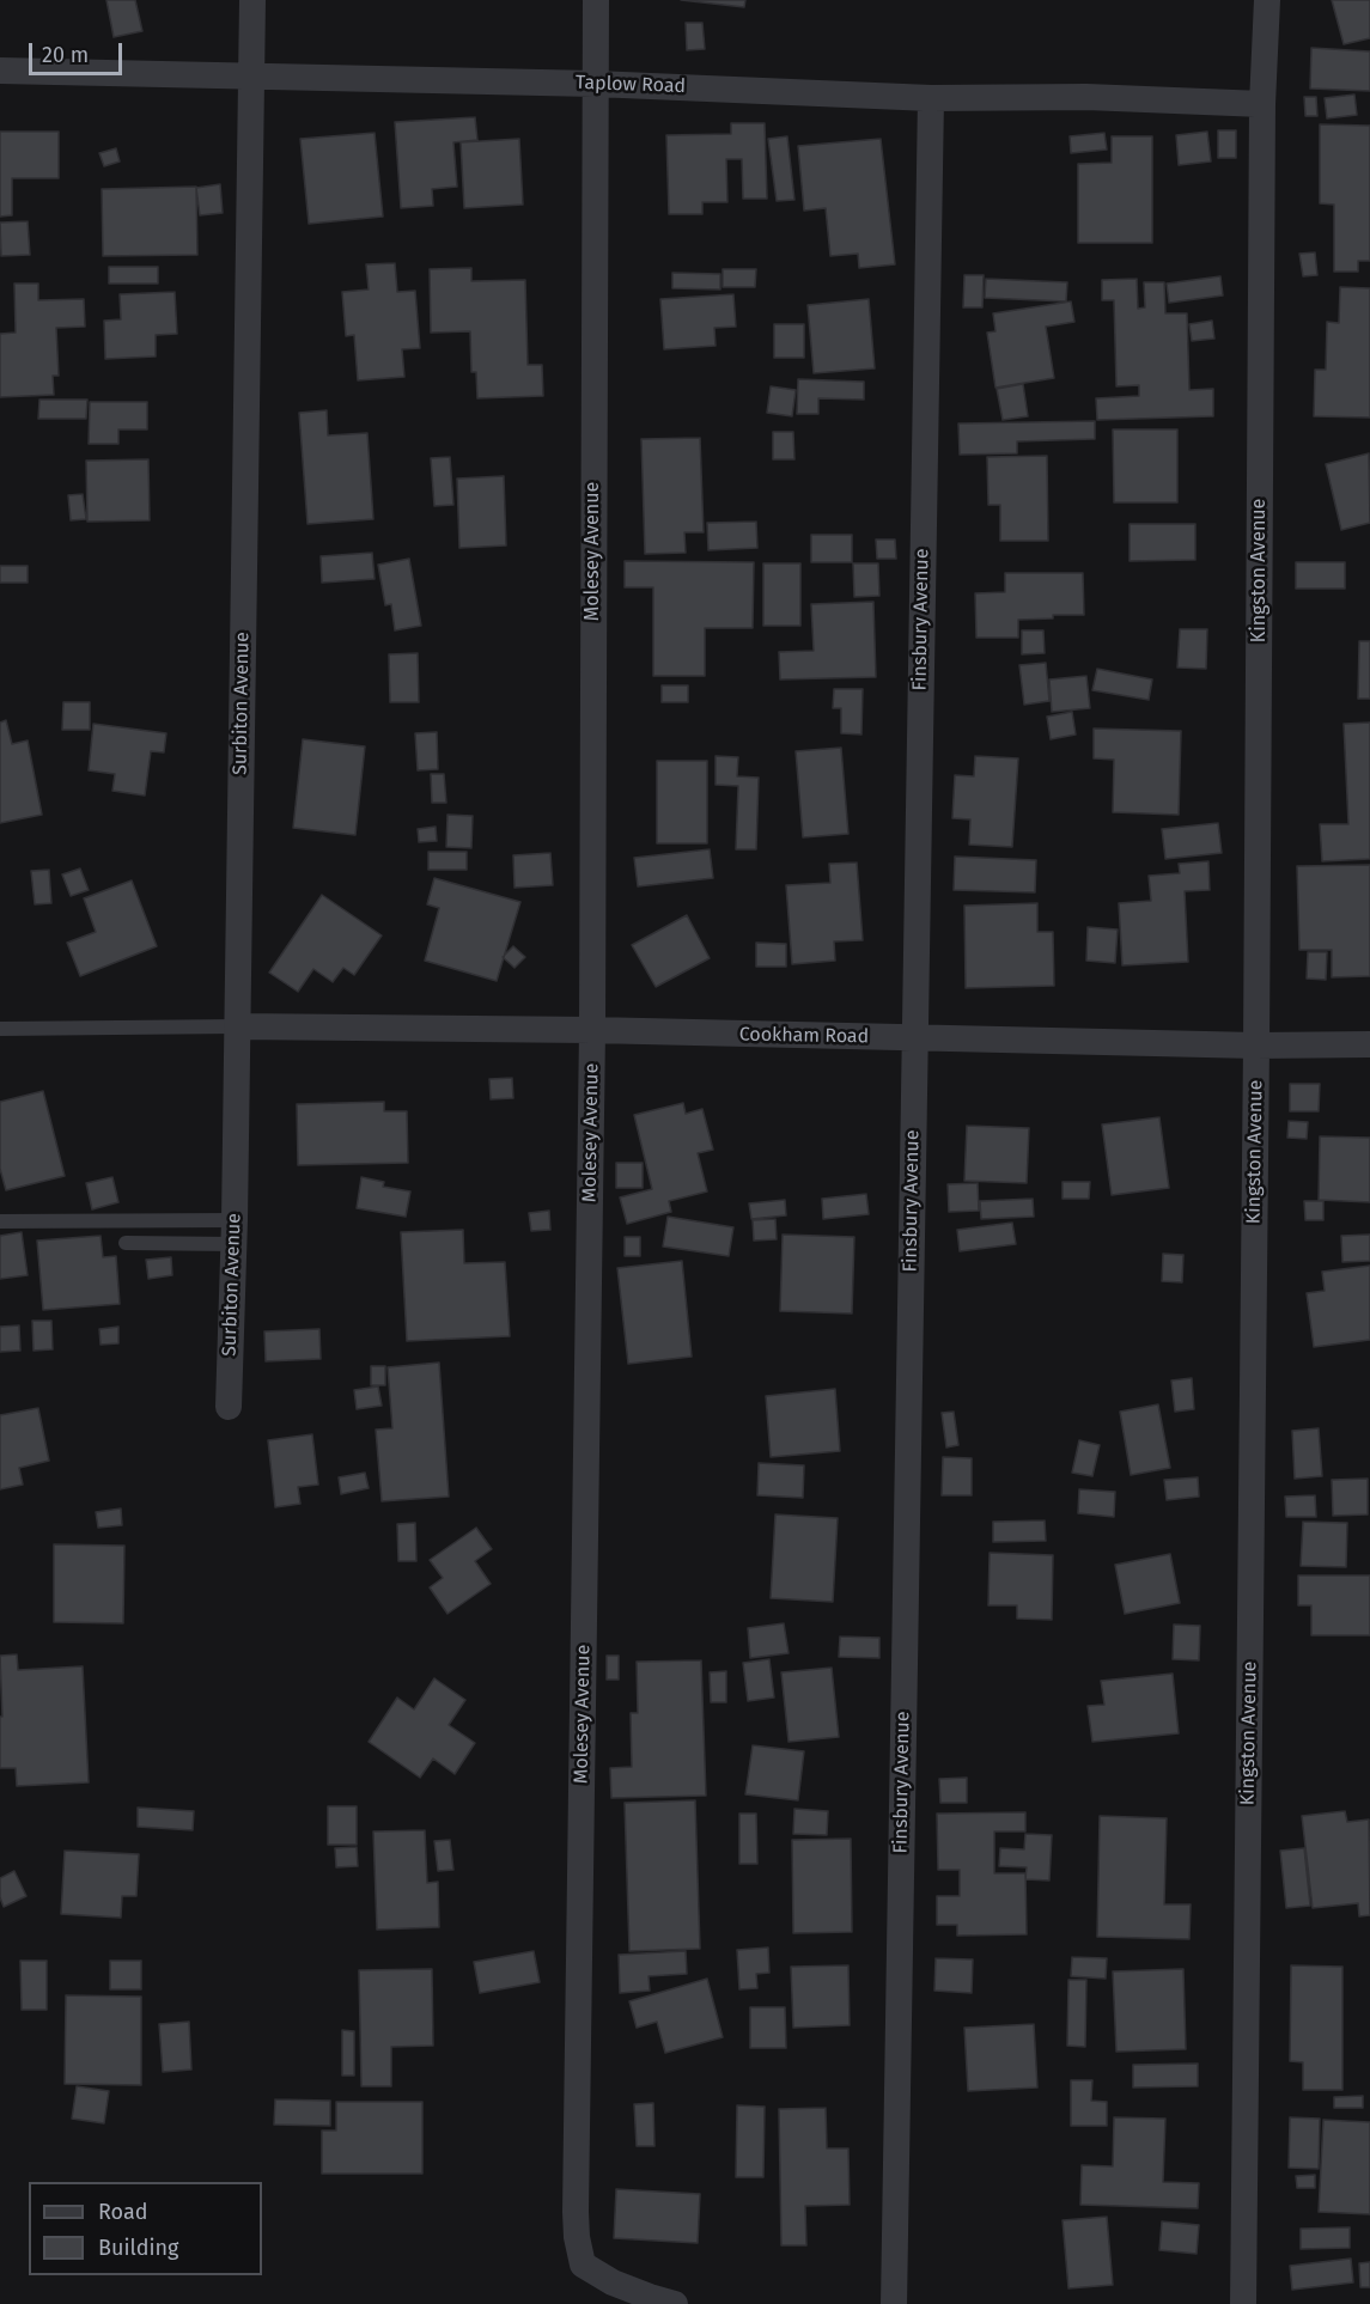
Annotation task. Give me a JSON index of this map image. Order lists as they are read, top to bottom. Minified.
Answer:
{"streets":{"street":["Taplow Road","Molesey Avenue","Kingston Avenue","Finsbury Avenue","Surbiton Avenue","Cookham Road"]},"crossings":[["Taplow Road","Molesey Avenue"],["Taplow Road","Kingston Avenue"],["Taplow Road","Finsbury Avenue"],["Taplow Road","Surbiton Avenue"],["Molesey Avenue","Cookham Road"],["Kingston Avenue","Cookham Road"],["Finsbury Avenue","Cookham Road"],["Surbiton Avenue","Cookham Road"]],"legend":["Road","Building"],"scale_bar":"20 m"}
